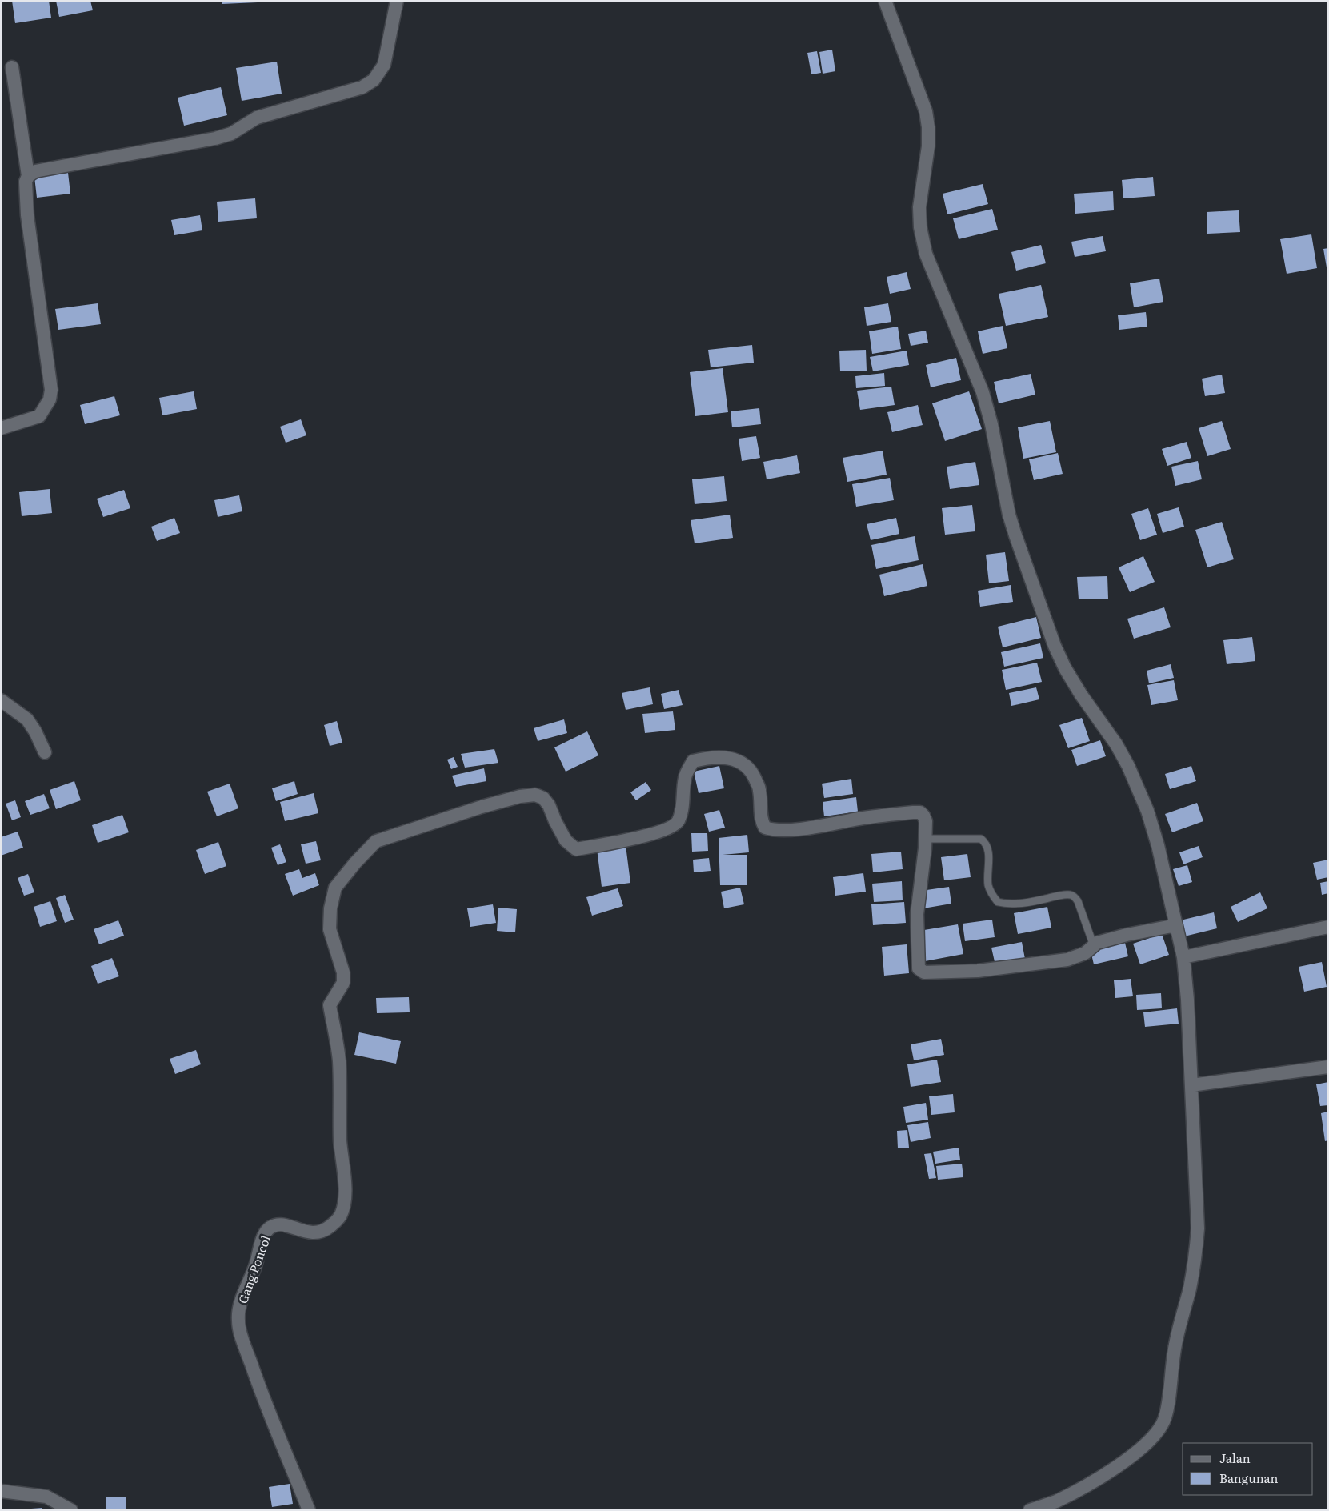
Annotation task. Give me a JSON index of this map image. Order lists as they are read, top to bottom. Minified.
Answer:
{"streets":{"street":["Gang Poncol"]},"legend":["Jalan","Bangunan"]}
